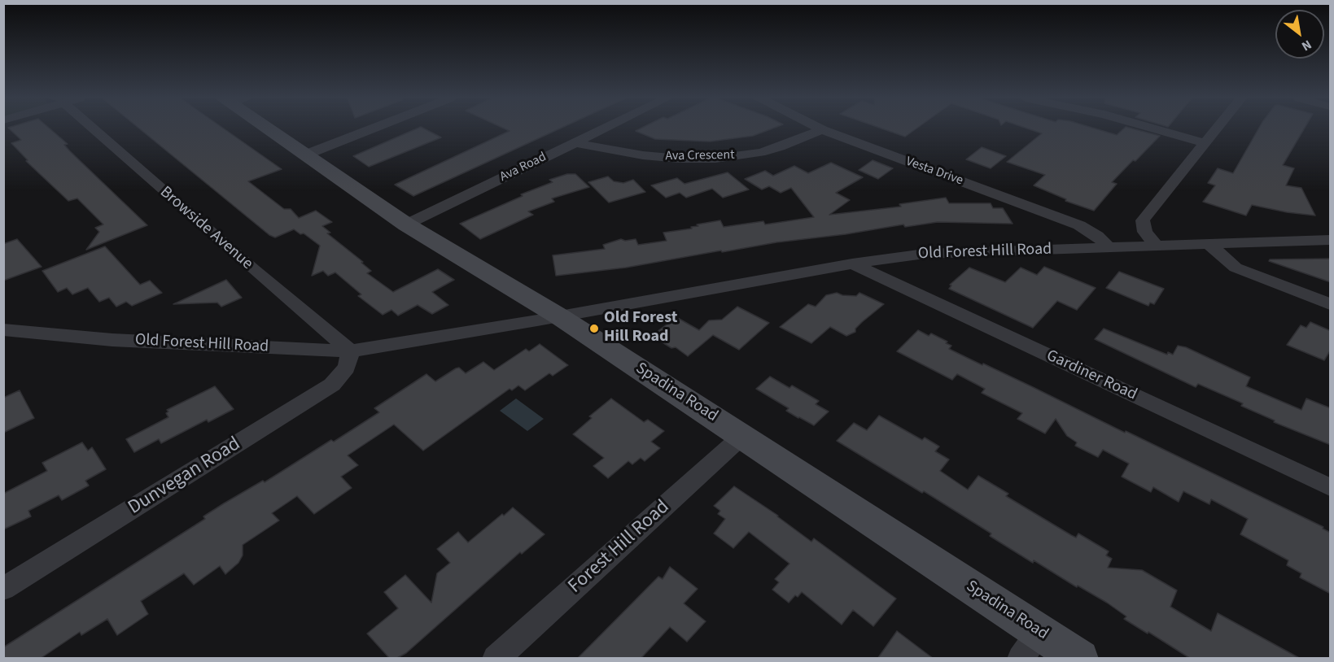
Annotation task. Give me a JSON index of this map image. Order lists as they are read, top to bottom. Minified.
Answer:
{"streets":{"street":["Ava Crescent","Ava Road","Vesta Drive","Browside Avenue","Old Forest Hill Road","Gardiner Road","Spadina Road","Dunvegan Road","Forest Hill Road"]},"crossings":[["Ava Crescent","Ava Road"],["Ava Crescent","Vesta Drive"],["Ava Road","Spadina Road"],["Vesta Drive","Old Forest Hill Road"],["Browside Avenue","Old Forest Hill Road"],["Browside Avenue","Dunvegan Road"],["Old Forest Hill Road","Gardiner Road"],["Old Forest Hill Road","Spadina Road"],["Old Forest Hill Road","Dunvegan Road"],["Spadina Road","Forest Hill Road"]],"places":["Old Forest Hill Road"],"north":"bottom right"}
